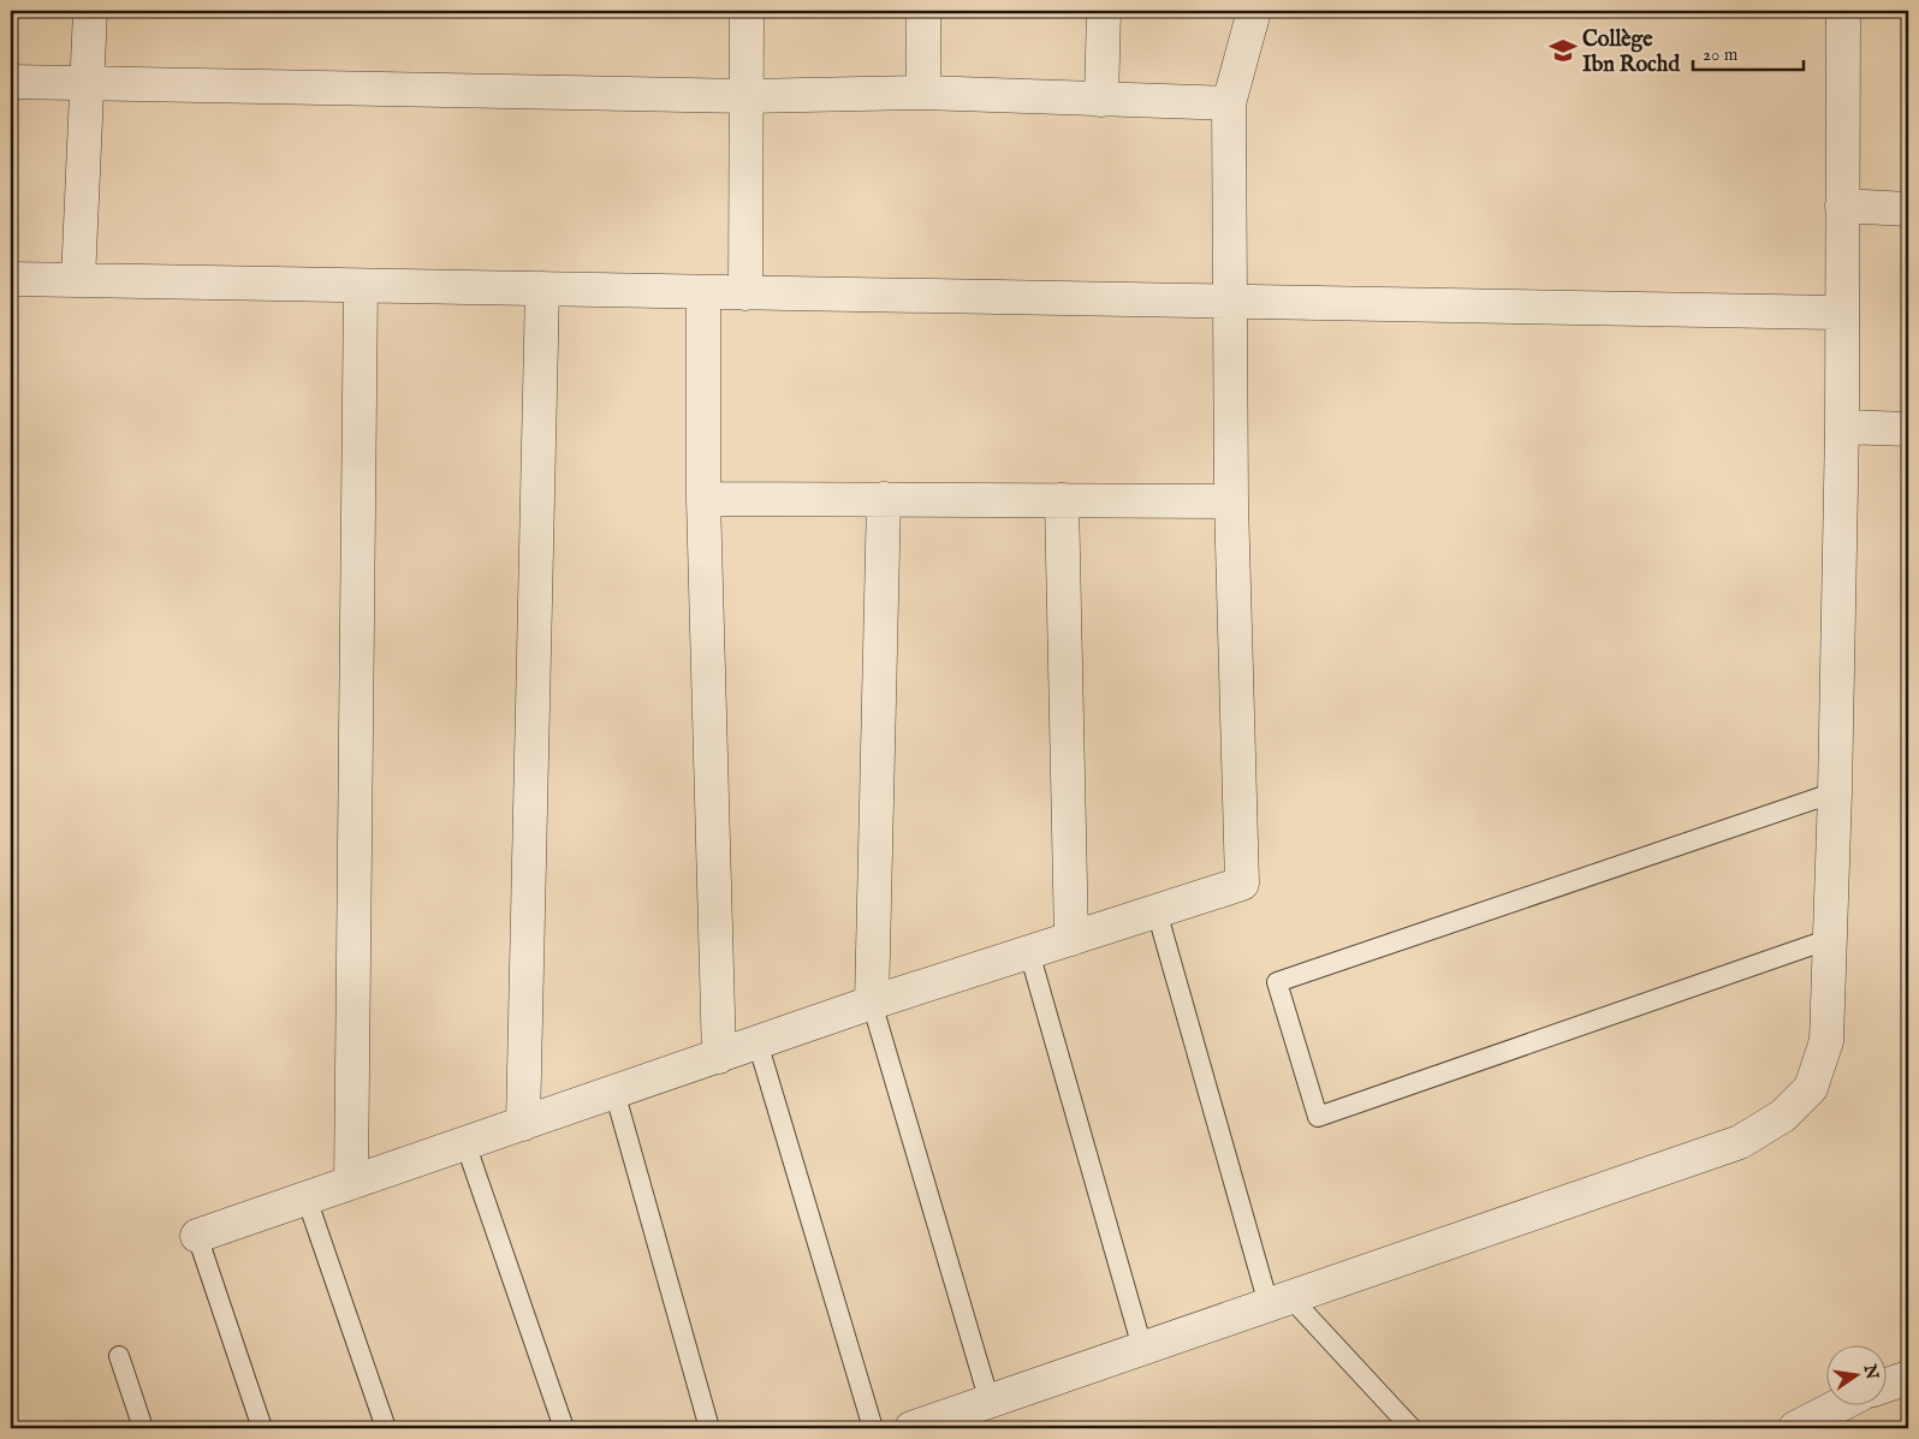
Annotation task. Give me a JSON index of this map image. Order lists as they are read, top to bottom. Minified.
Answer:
{"places":{"school or university":["Collège Ibn Rochd"]},"scale_bar":"20 m","north":"right"}
